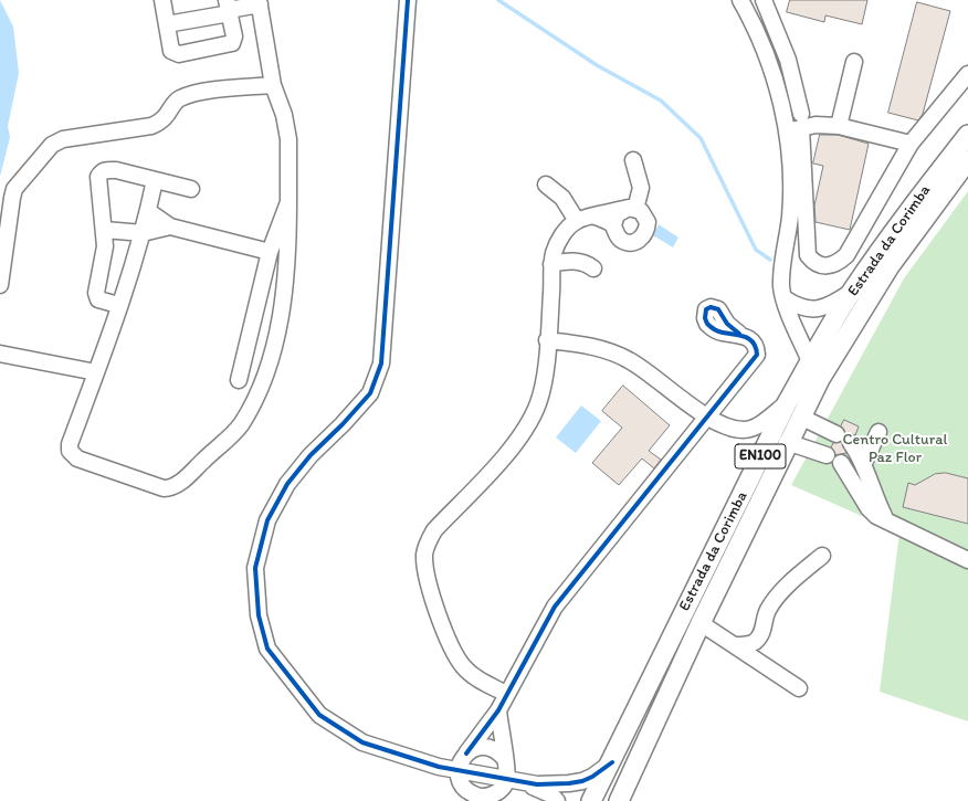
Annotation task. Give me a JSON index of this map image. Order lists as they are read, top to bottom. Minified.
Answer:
{"streets":{"main road":["Estrada da Corimba","EN100"]},"parks":["Centro Cultural Paz Flor"]}
